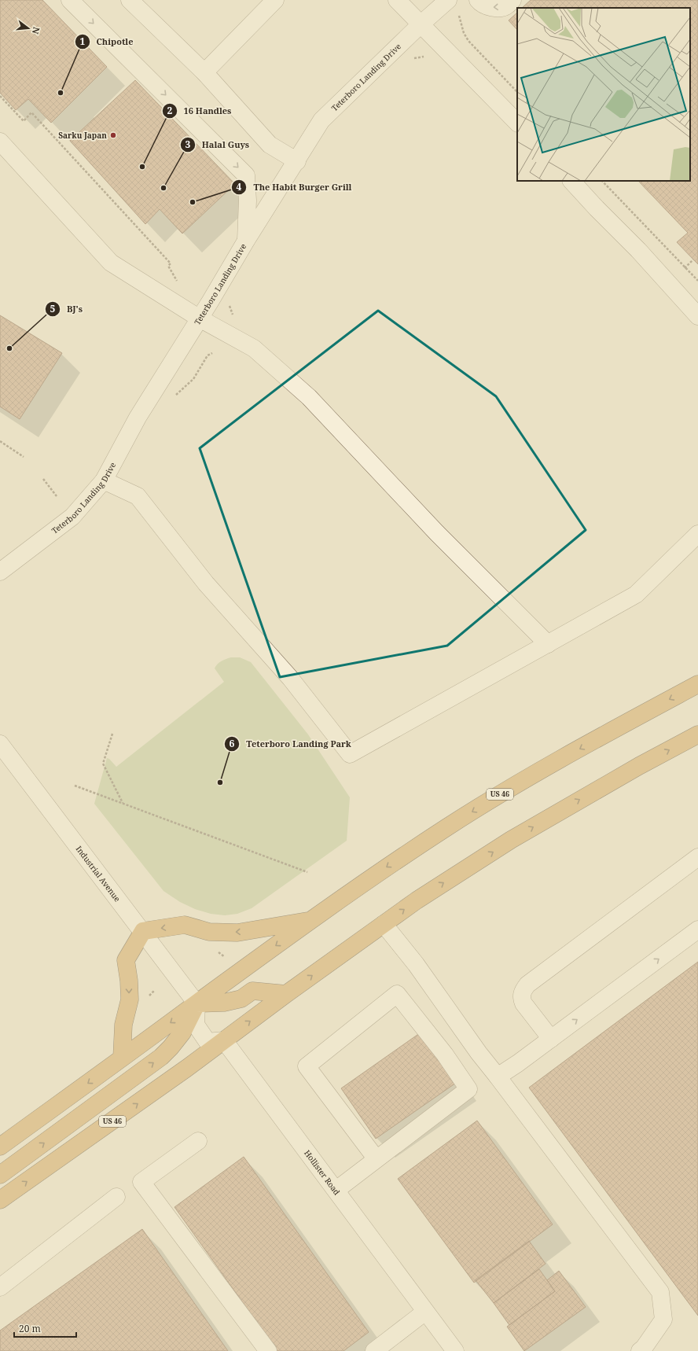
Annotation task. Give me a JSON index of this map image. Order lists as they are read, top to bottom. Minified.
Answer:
{"streets":{"highway":["US 46"],"street":["Teterboro Landing Drive","Industrial Avenue","Hollister Road"]},"crossings":[["US 46","Industrial Avenue"],["US 46","Hollister Road"]],"places":["Chipotle","Sarku Japan","16 Handles","Halal Guys","The Habit Burger Grill","BJ's","Teterboro Landing Park"],"scale_bar":"20 m","north":"right"}
